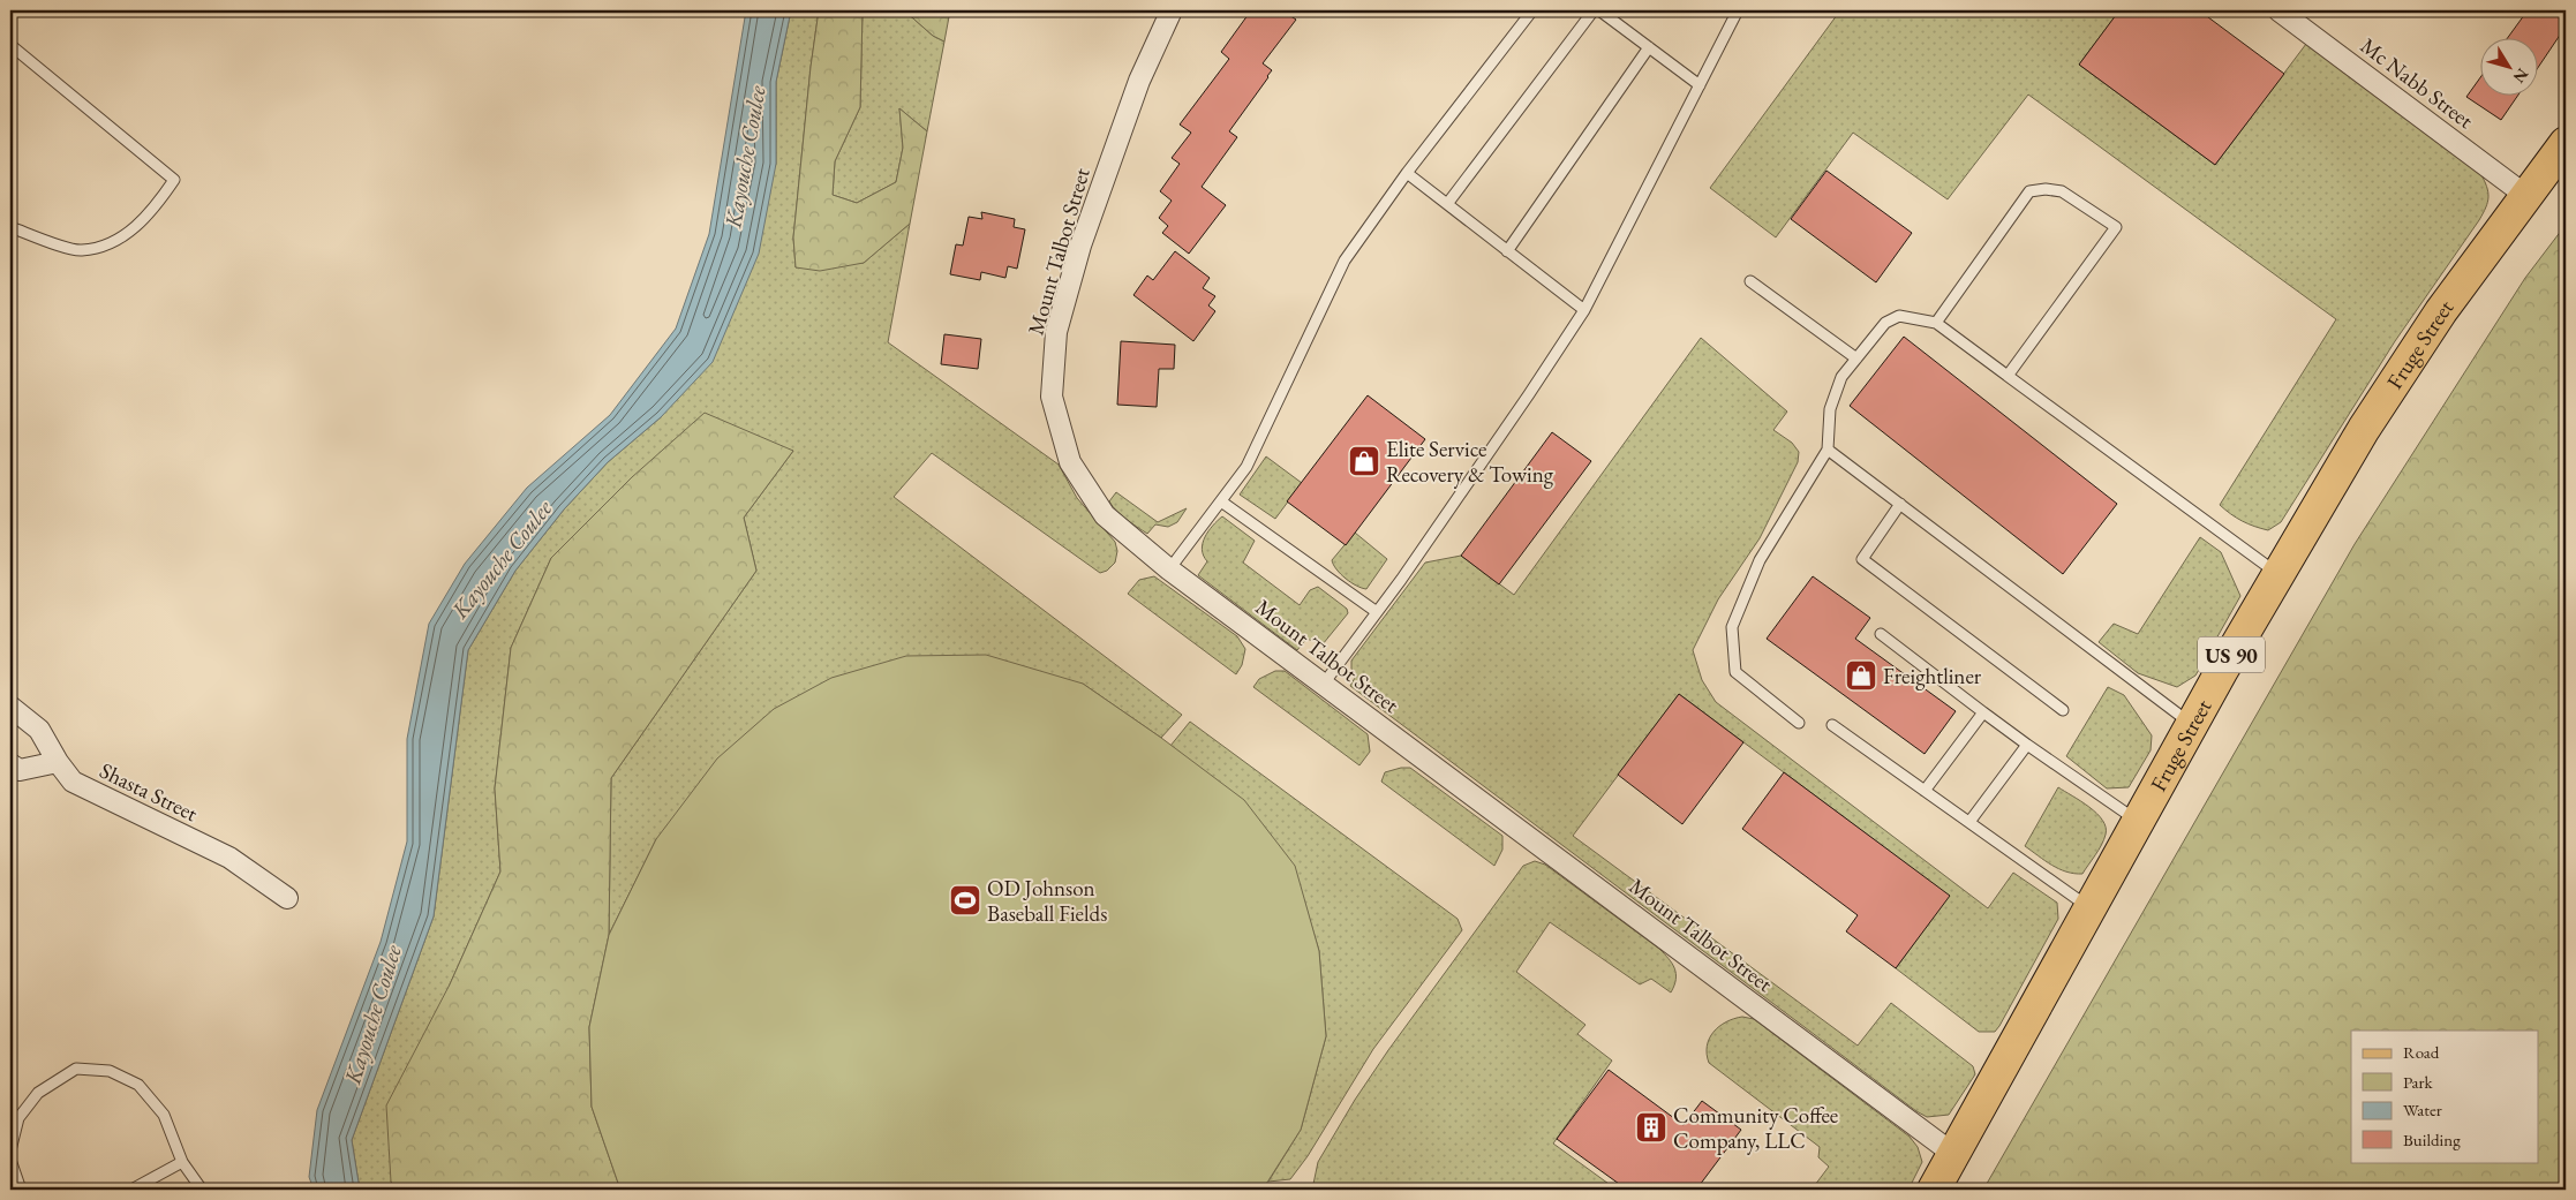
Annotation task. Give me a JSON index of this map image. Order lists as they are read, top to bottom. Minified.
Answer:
{"streets":{"main road":["Fruge Street","US 90"],"street":["Mc Nabb Street","Mount Talbot Street","Shasta Street"]},"crossings":[["Mc Nabb Street","Fruge Street"],["Mount Talbot Street","Fruge Street"]],"water":["Kayouche Coulee"],"places":{"shop":["Elite Service Recovery & Towing","Freightliner"],"sports":["OD Johnson Baseball Fields"],"building":["Community Coffee Company, LLC"]},"legend":["Road","Park","Water","Building"],"north":"bottom right"}
